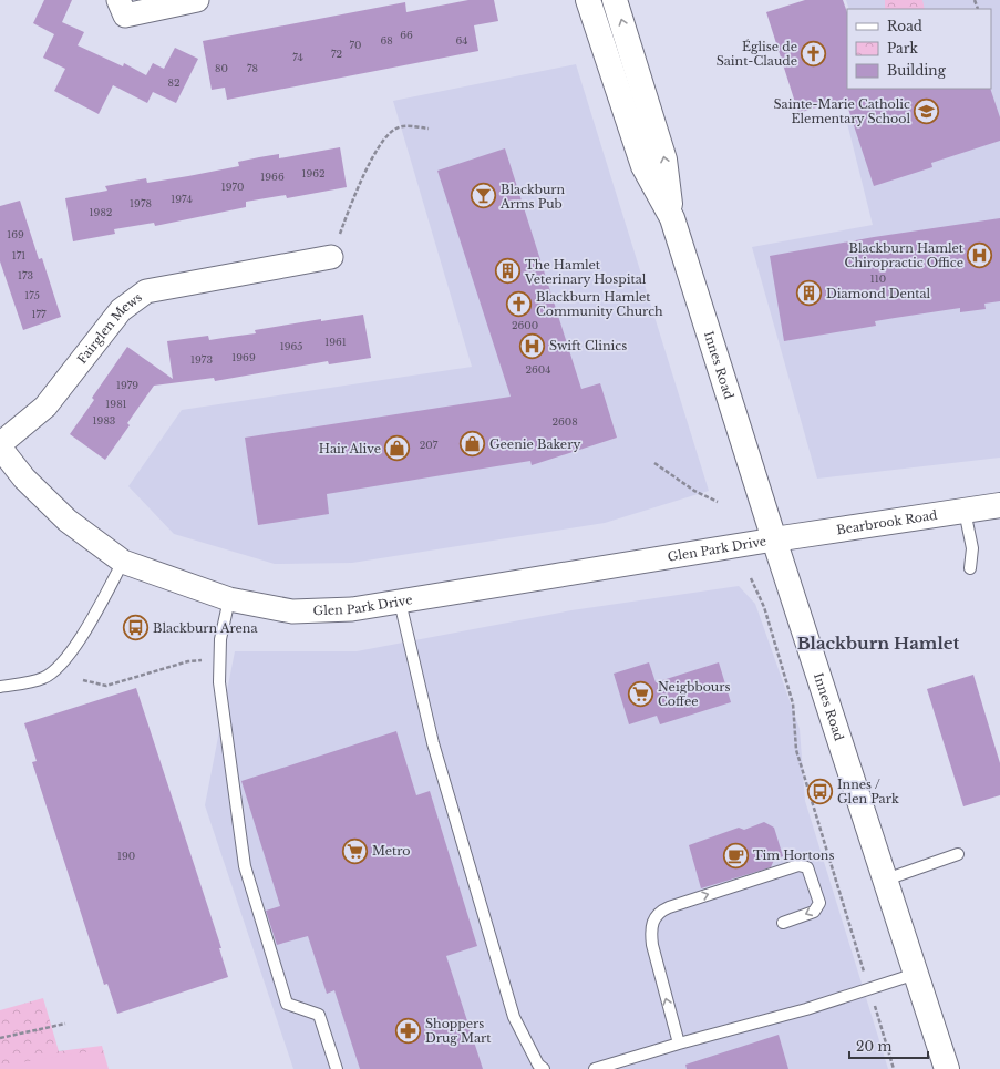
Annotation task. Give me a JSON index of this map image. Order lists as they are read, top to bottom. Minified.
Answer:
{"streets":{"street":["Fairglen Mews","Innes Road","Bearbrook Road","Glen Park Drive"]},"crossings":[["Fairglen Mews","Glen Park Drive"],["Innes Road","Bearbrook Road"],["Innes Road","Glen Park Drive"],["Bearbrook Road","Glen Park Drive"]],"districts":["Blackburn Hamlet"],"places":{"church":["Église de Saint-Claude","Blackburn Hamlet Community Church"],"school or university":["Sainte-Marie Catholic Elementary School"],"bar":["Blackburn Arms Pub"],"hospital":["Blackburn Hamlet Chiropractic Office","Swift Clinics"],"building":["The Hamlet Veterinary Hospital","Diamond Dental"],"shop":["Geenie Bakery","Hair Alive"],"bus stop":["Blackburn Arena","Innes / Glen Park"],"supermarket":["Neigbbours Coffee","Metro"],"cafe":["Tim Hortons"],"pharmacy":["Shoppers Drug Mart"]},"house_numbers":["66","68","64","70","72","74","80","78","82","1962","1966","1970","1974","1978","1982","169","171","173","110","175","177","2600","1961","1965","1969","1973","2604","1979","1981","1983","2608","207","190"],"legend":["Road","Park","Building"],"scale_bar":"20 m"}
